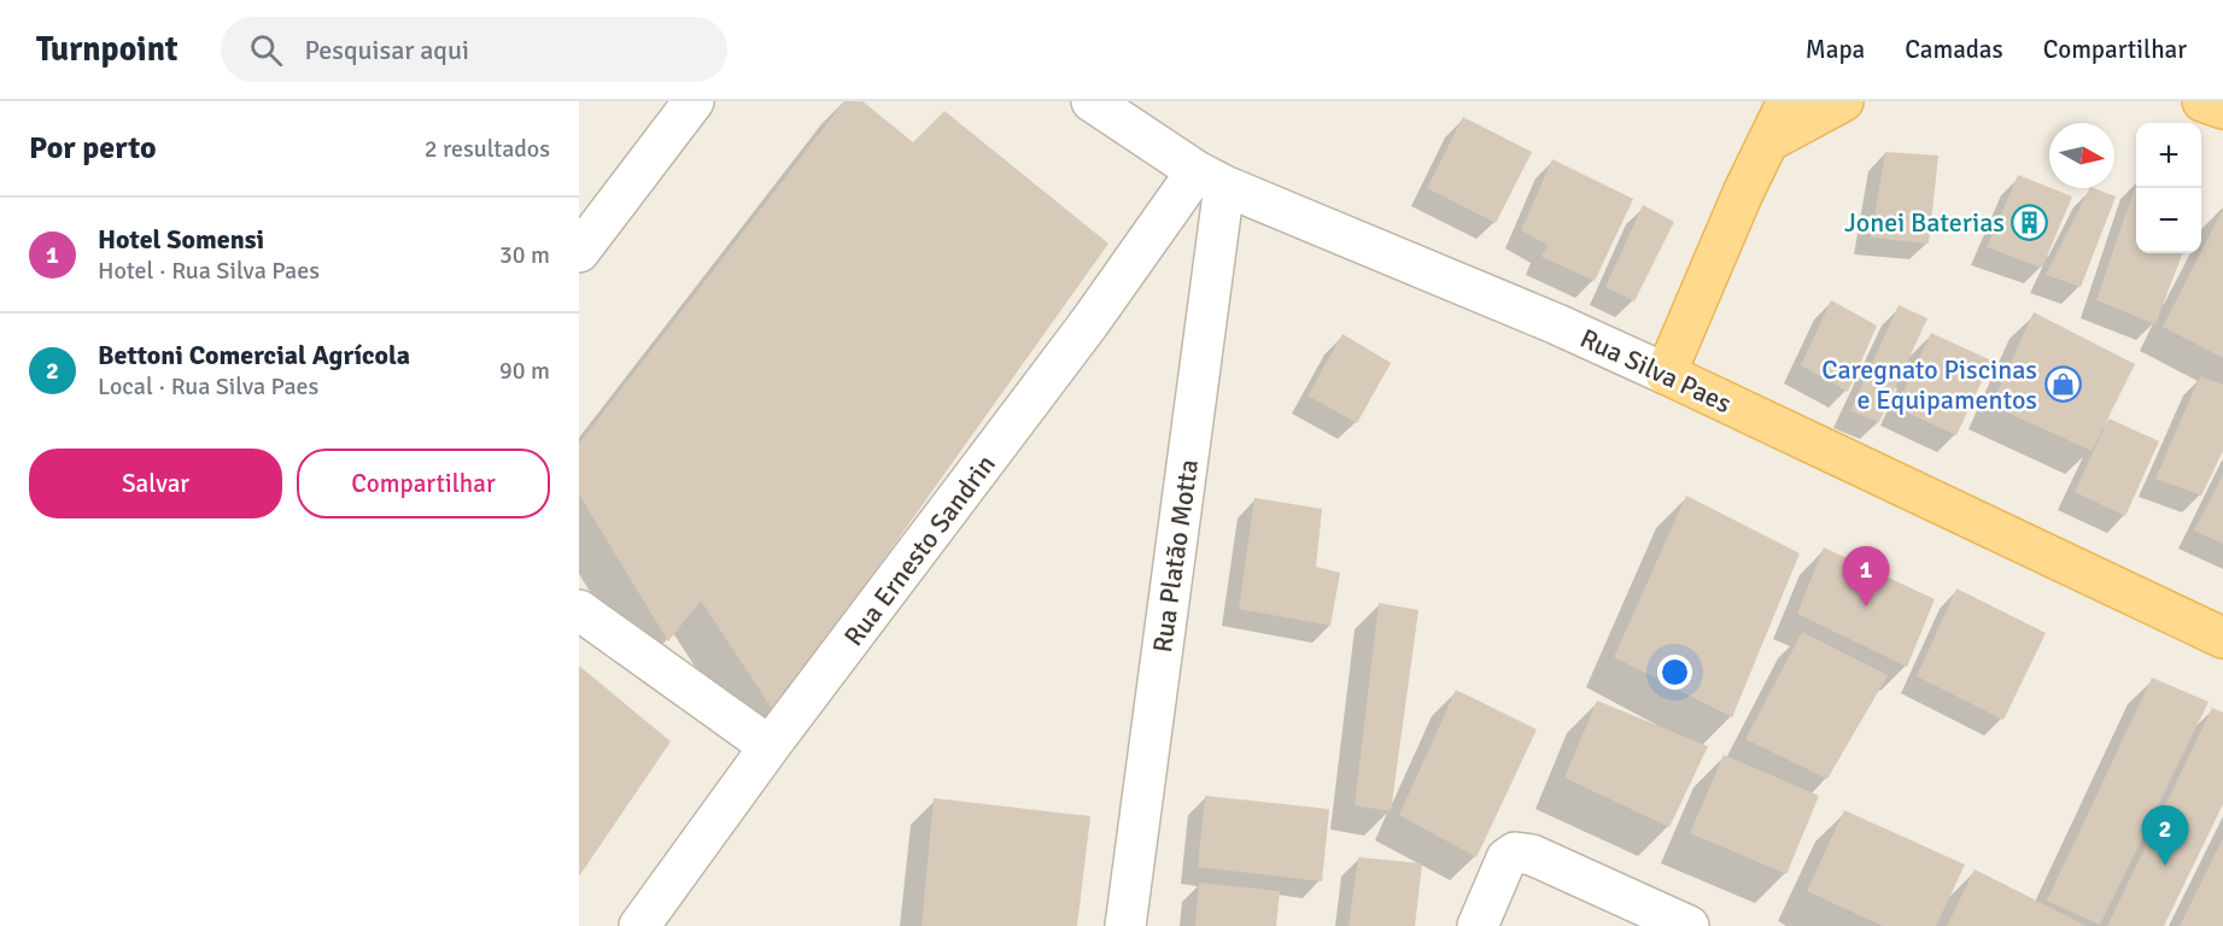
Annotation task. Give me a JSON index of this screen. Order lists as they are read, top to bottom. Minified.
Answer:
{"streets":{"main road":["Rua Silva Paes"],"street":["Rua Ernesto Sandrin","Rua Platão Motta"]},"crossings":[["Rua Silva Paes","Rua Ernesto Sandrin"],["Rua Silva Paes","Rua Platão Motta"],["Rua Ernesto Sandrin","Rua Platão Motta"]],"places":{"building":["Jonei Baterias"],"shop":["Caregnato Piscinas e Equipamentos"]},"north":"right","page":{"header":"Turnpoint","search":"Pesquisar aqui","nav":["Mapa","Camadas","Compartilhar"],"heading":["Por perto","2 resultados"],"map_buttons":["+","−"],"list":[{"mark":"1","name":"Hotel Somensi","note":"Hotel · Rua Silva Paes","value":"30 m"},{"mark":"2","name":"Bettoni Comercial Agrícola","note":"Local · Rua Silva Paes","value":"90 m"}],"buttons":["Salvar","Compartilhar"],"pins":["1","2"]}}
